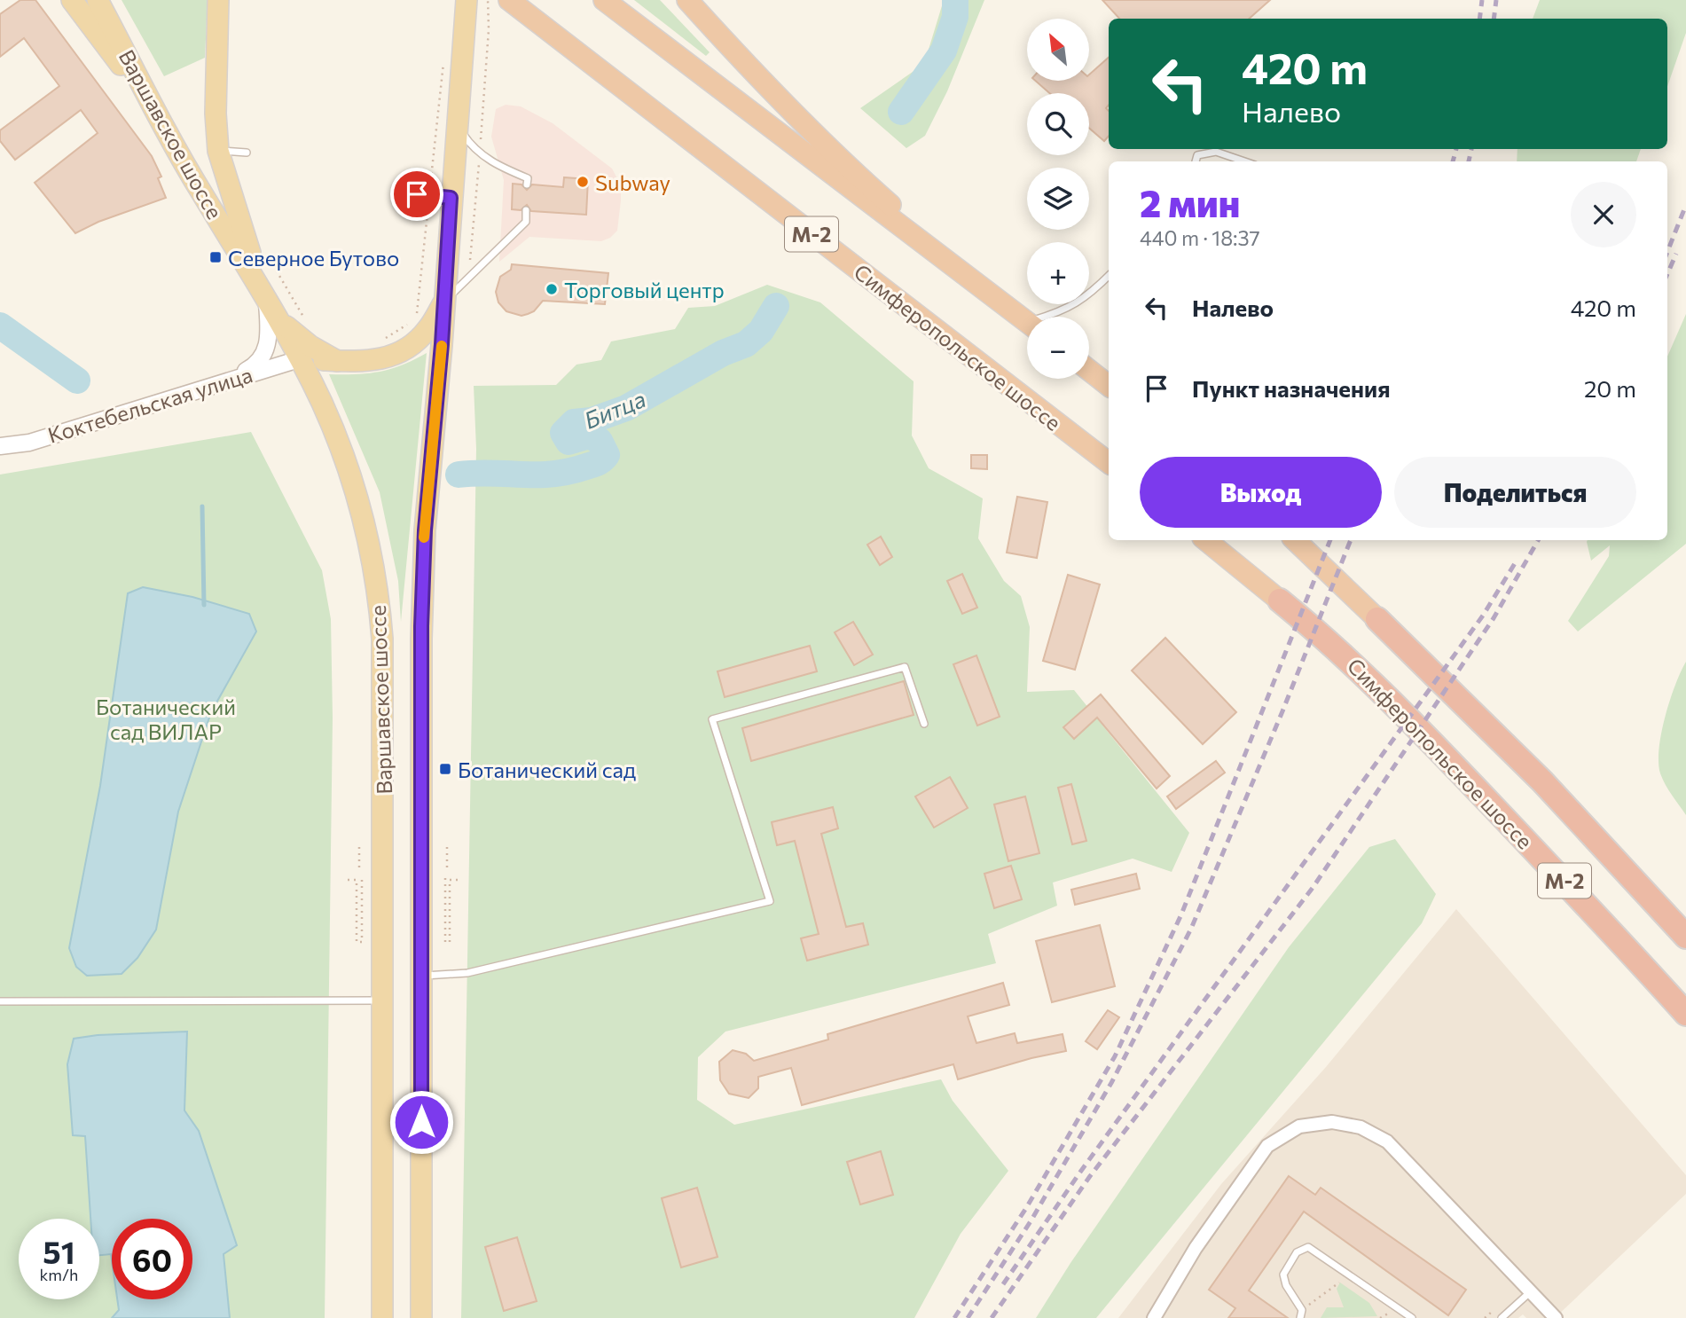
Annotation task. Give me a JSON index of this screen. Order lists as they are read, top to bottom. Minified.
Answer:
{"streets":{"highway":["М-2","Симферопольское шоссе"],"main road":["Варшавское шоссе"],"street":["Коктебельская улица"]},"crossings":[["Варшавское шоссе","Коктебельская улица"]],"water":["Битца"],"parks":["Ботанический сад ВИЛАР"],"places":{"other":["Subway","Торговый центр"],"transit":["Северное Бутово","Ботанический сад"]},"north":"top left","page":{"map_buttons":["+","−"],"turn":["420 m","Налево"],"heading":["2 мин","440 m · 18:37"],"list":[{"name":"Налево","value":"420 m"},{"name":"Пункт назначения","value":"20 m"}],"buttons":["Выход","Поделиться"],"speed":"51 km/h","limit":"60"}}
